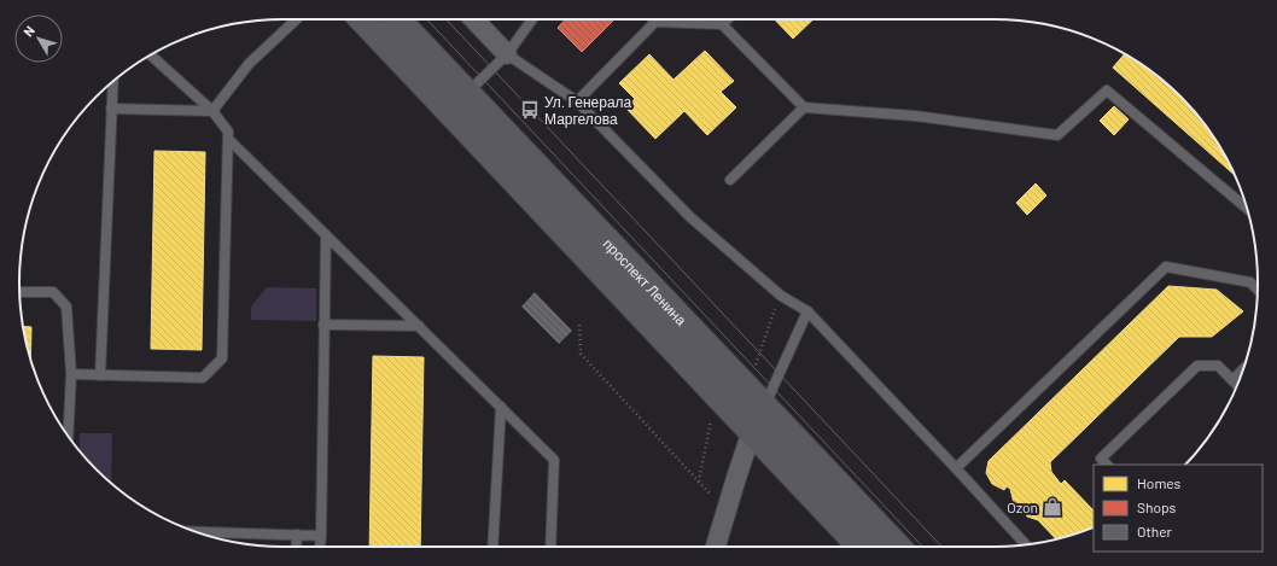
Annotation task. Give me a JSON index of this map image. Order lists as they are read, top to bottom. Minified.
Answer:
{"streets":{"main road":["проспект Ленина"]},"places":{"bus stop":["Ул. Генерала Маргелова"],"shop":["Ozon"]},"legend":["Homes","Shops","Other"],"north":"top left"}
